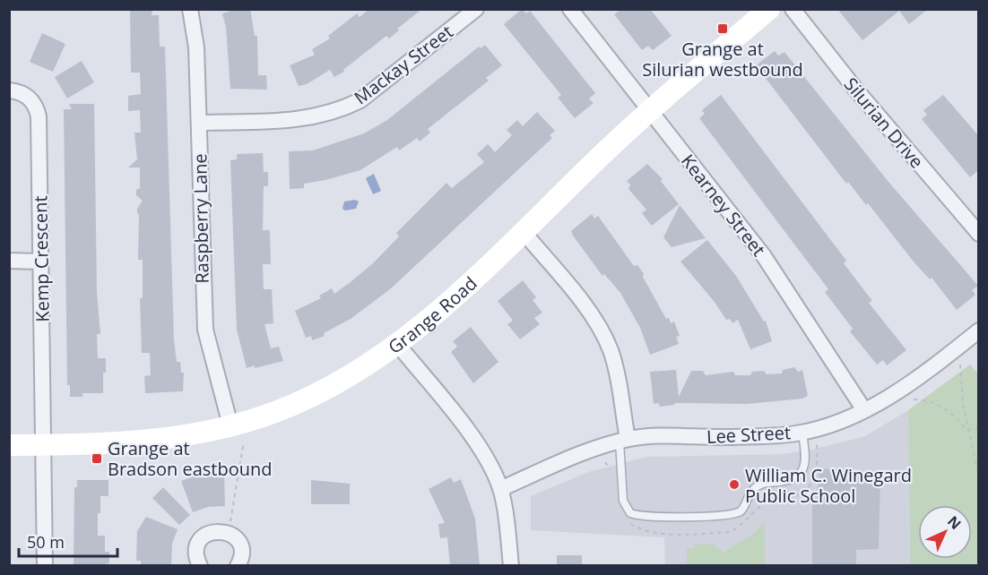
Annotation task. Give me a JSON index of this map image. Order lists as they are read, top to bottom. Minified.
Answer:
{"streets":{"main road":["Grange Road"],"street":["Mackay Street","Silurian Drive","Kearney Street","Raspberry Lane","Kemp Crescent","Lee Street"]},"crossings":[["Mackay Street","Raspberry Lane"],["Kearney Street","Grange Road"],["Kearney Street","Lee Street"],["Raspberry Lane","Grange Road"],["Kemp Crescent","Grange Road"]],"places":{"transit":["Grange at Silurian westbound","Grange at Bradson eastbound"],"other":["William C. Winegard Public School"]},"scale_bar":"50 m","north":"top right"}
